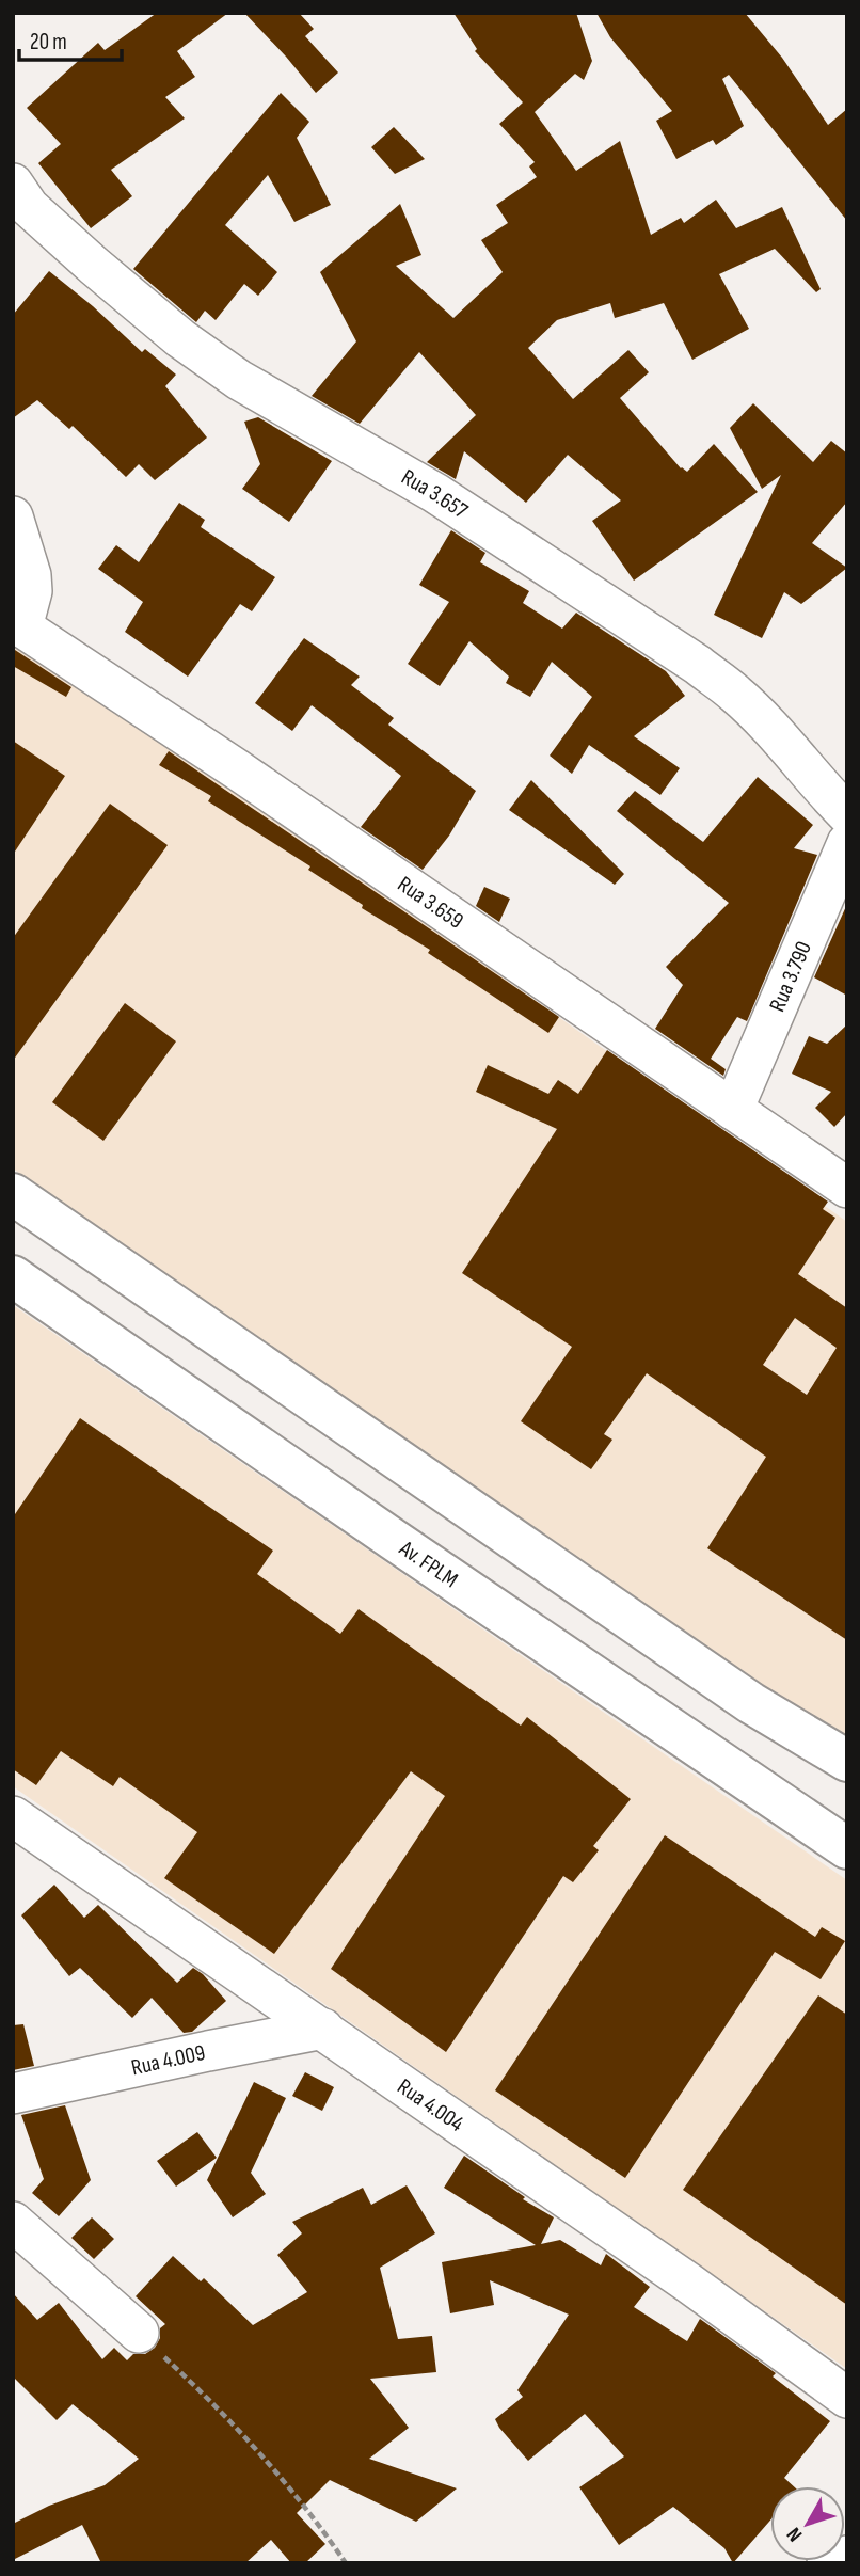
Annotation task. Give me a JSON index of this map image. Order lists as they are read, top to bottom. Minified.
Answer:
{"streets":{"main road":["Av. FPLM"],"street":["Rua 3.657","Rua 3.659","Rua 3.790","Rua 4.009","Rua 4.004"]},"crossings":[["Rua 3.659","Rua 3.790"],["Rua 4.009","Rua 4.004"]],"scale_bar":"20 m","north":"bottom left"}
